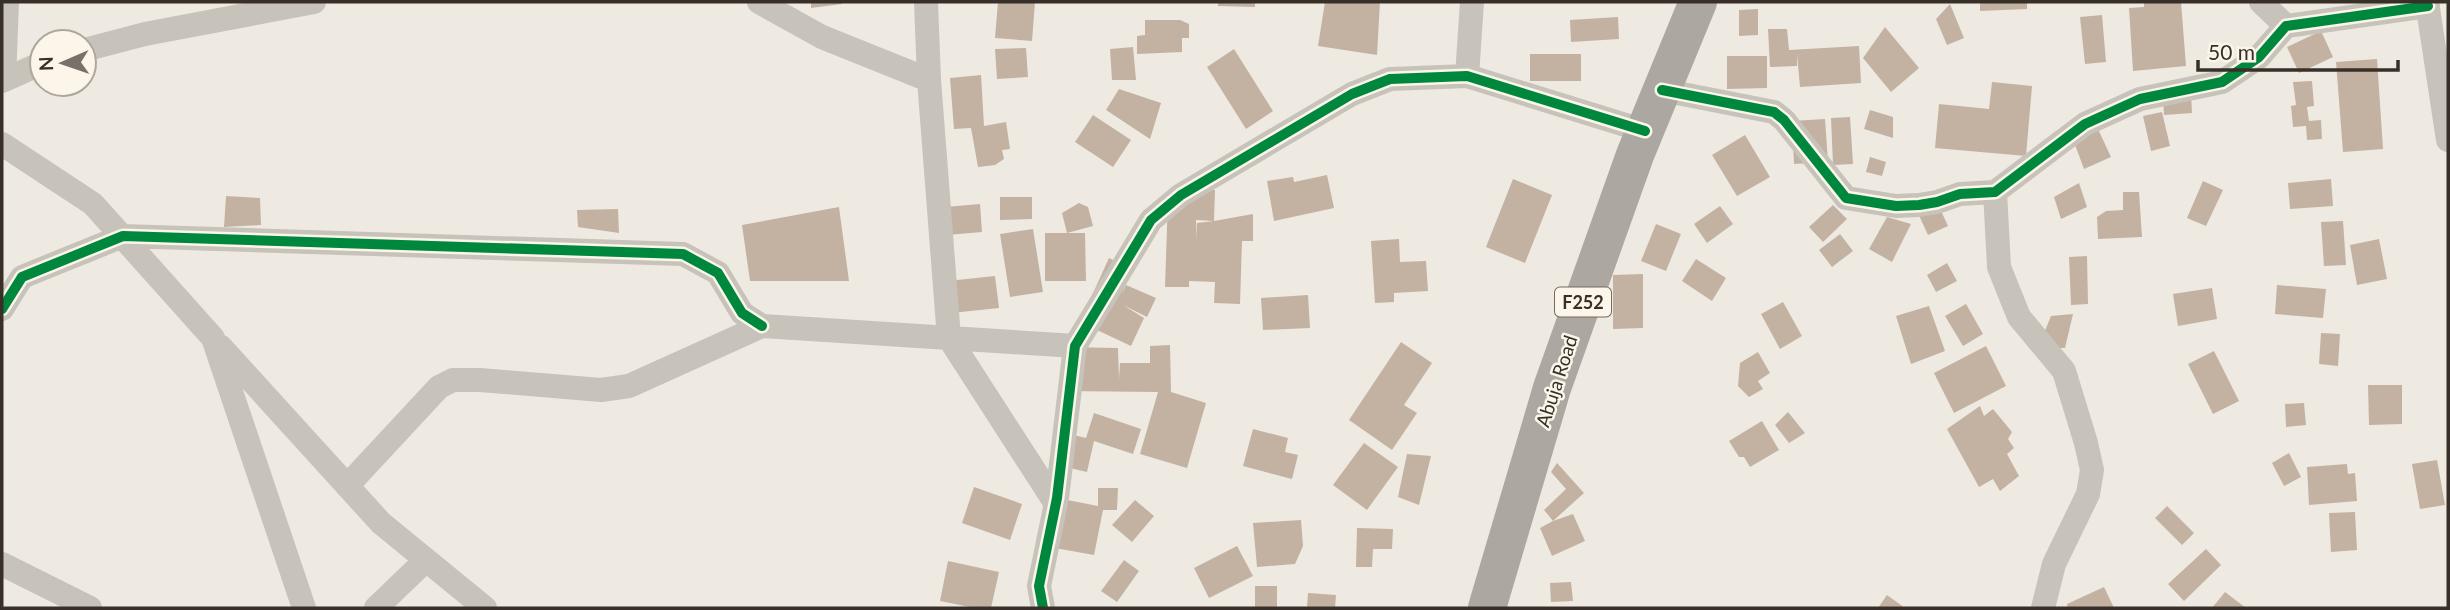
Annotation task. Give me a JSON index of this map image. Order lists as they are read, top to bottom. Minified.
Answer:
{"streets":{"main road":["F252","Abuja Road"]},"scale_bar":"50 m","north":"left"}
